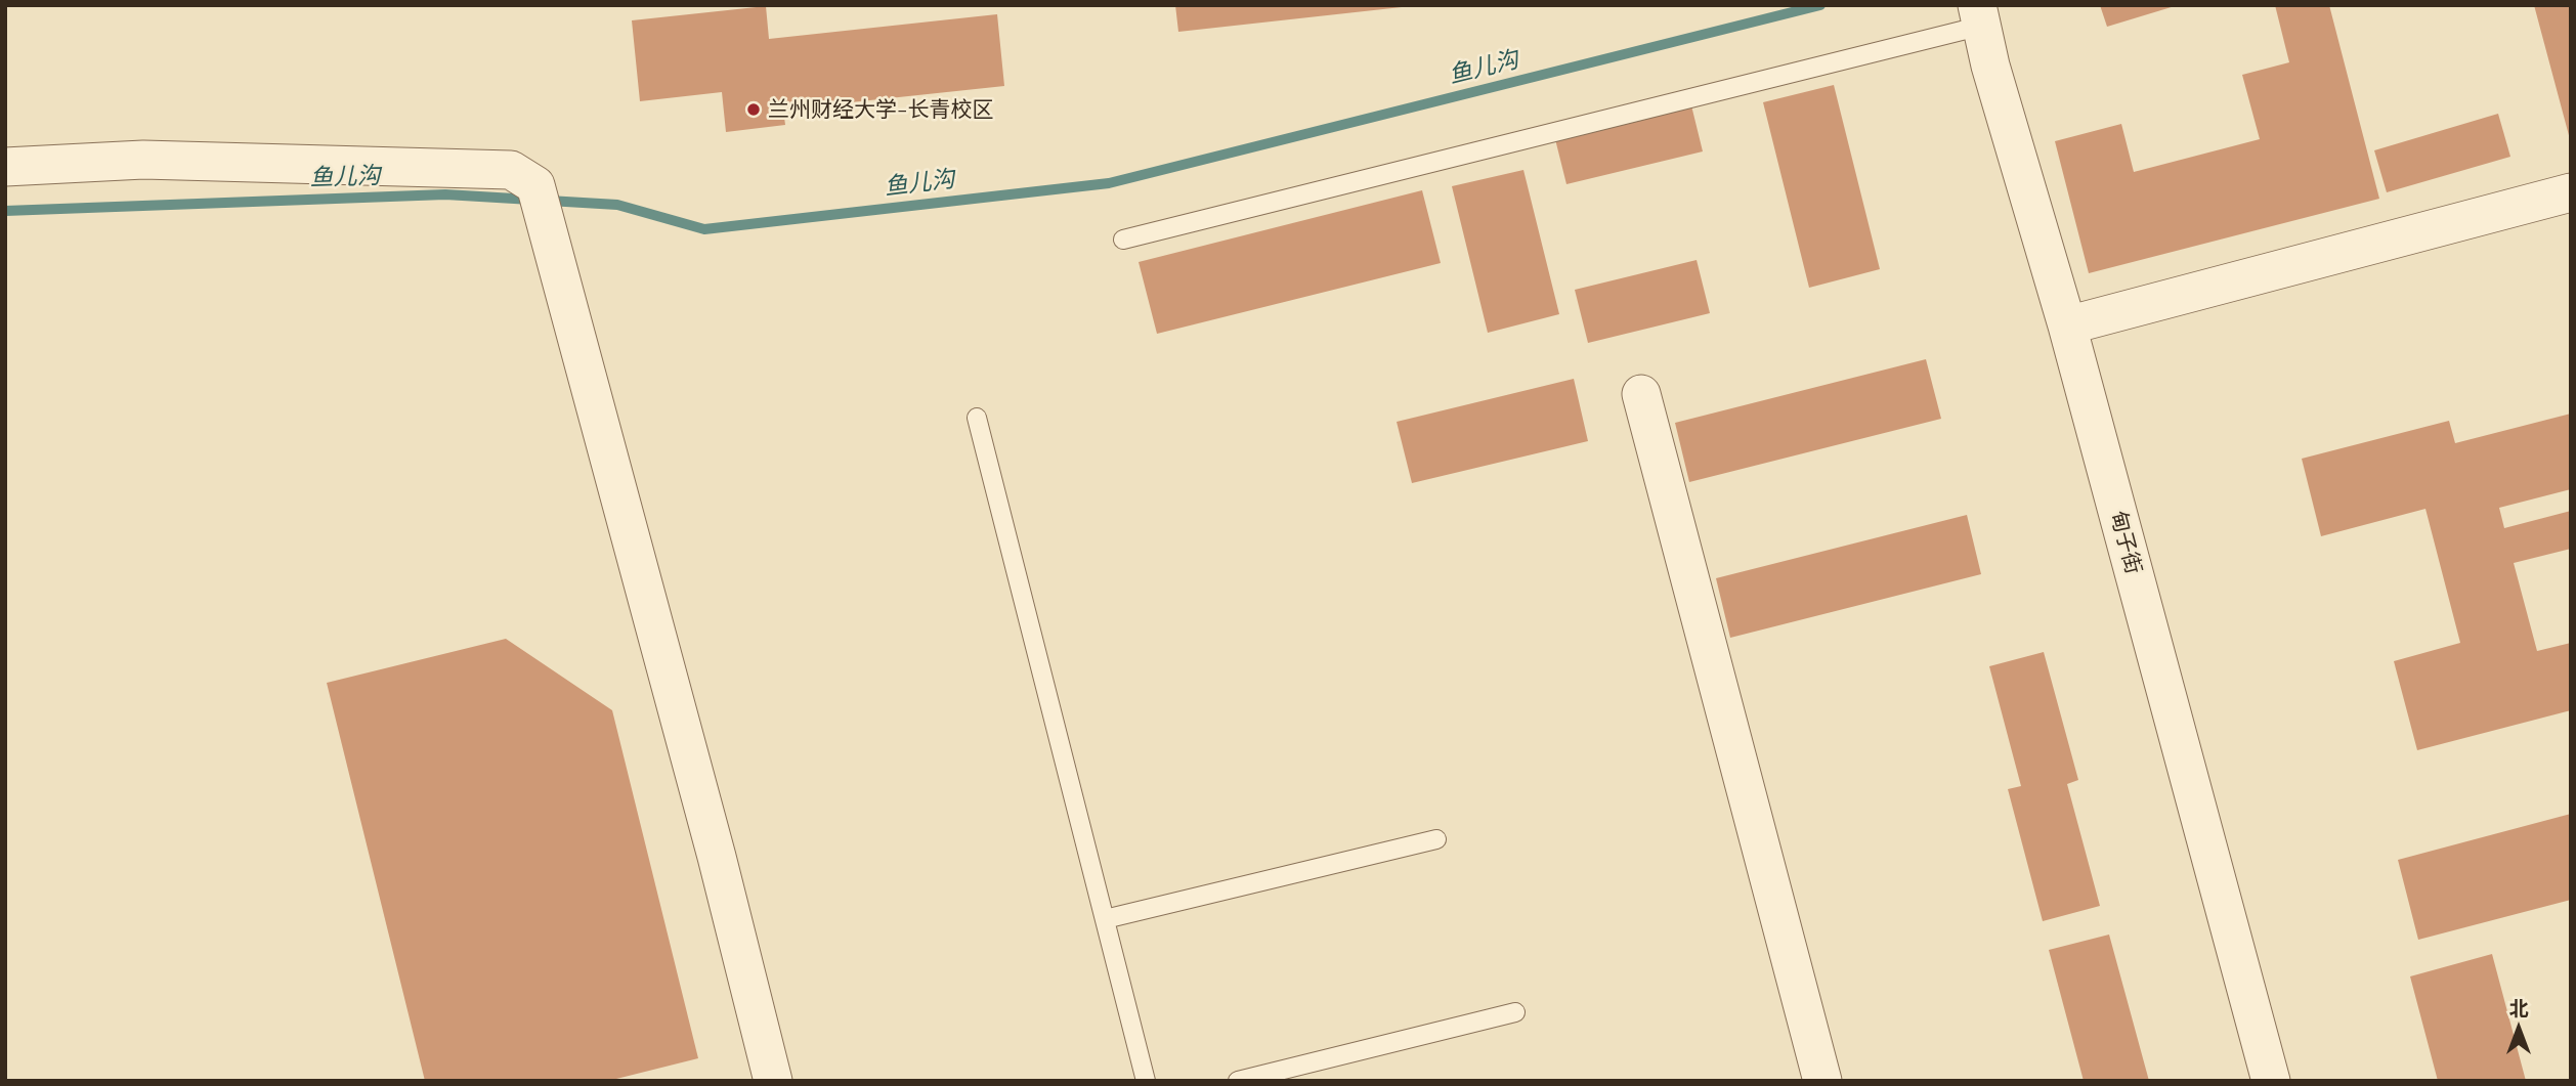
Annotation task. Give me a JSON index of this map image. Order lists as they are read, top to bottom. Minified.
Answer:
{"streets":{"street":["甸子街"]},"water":["鱼儿沟"],"places":["兰州财经大学-长青校区"],"north":"top"}
